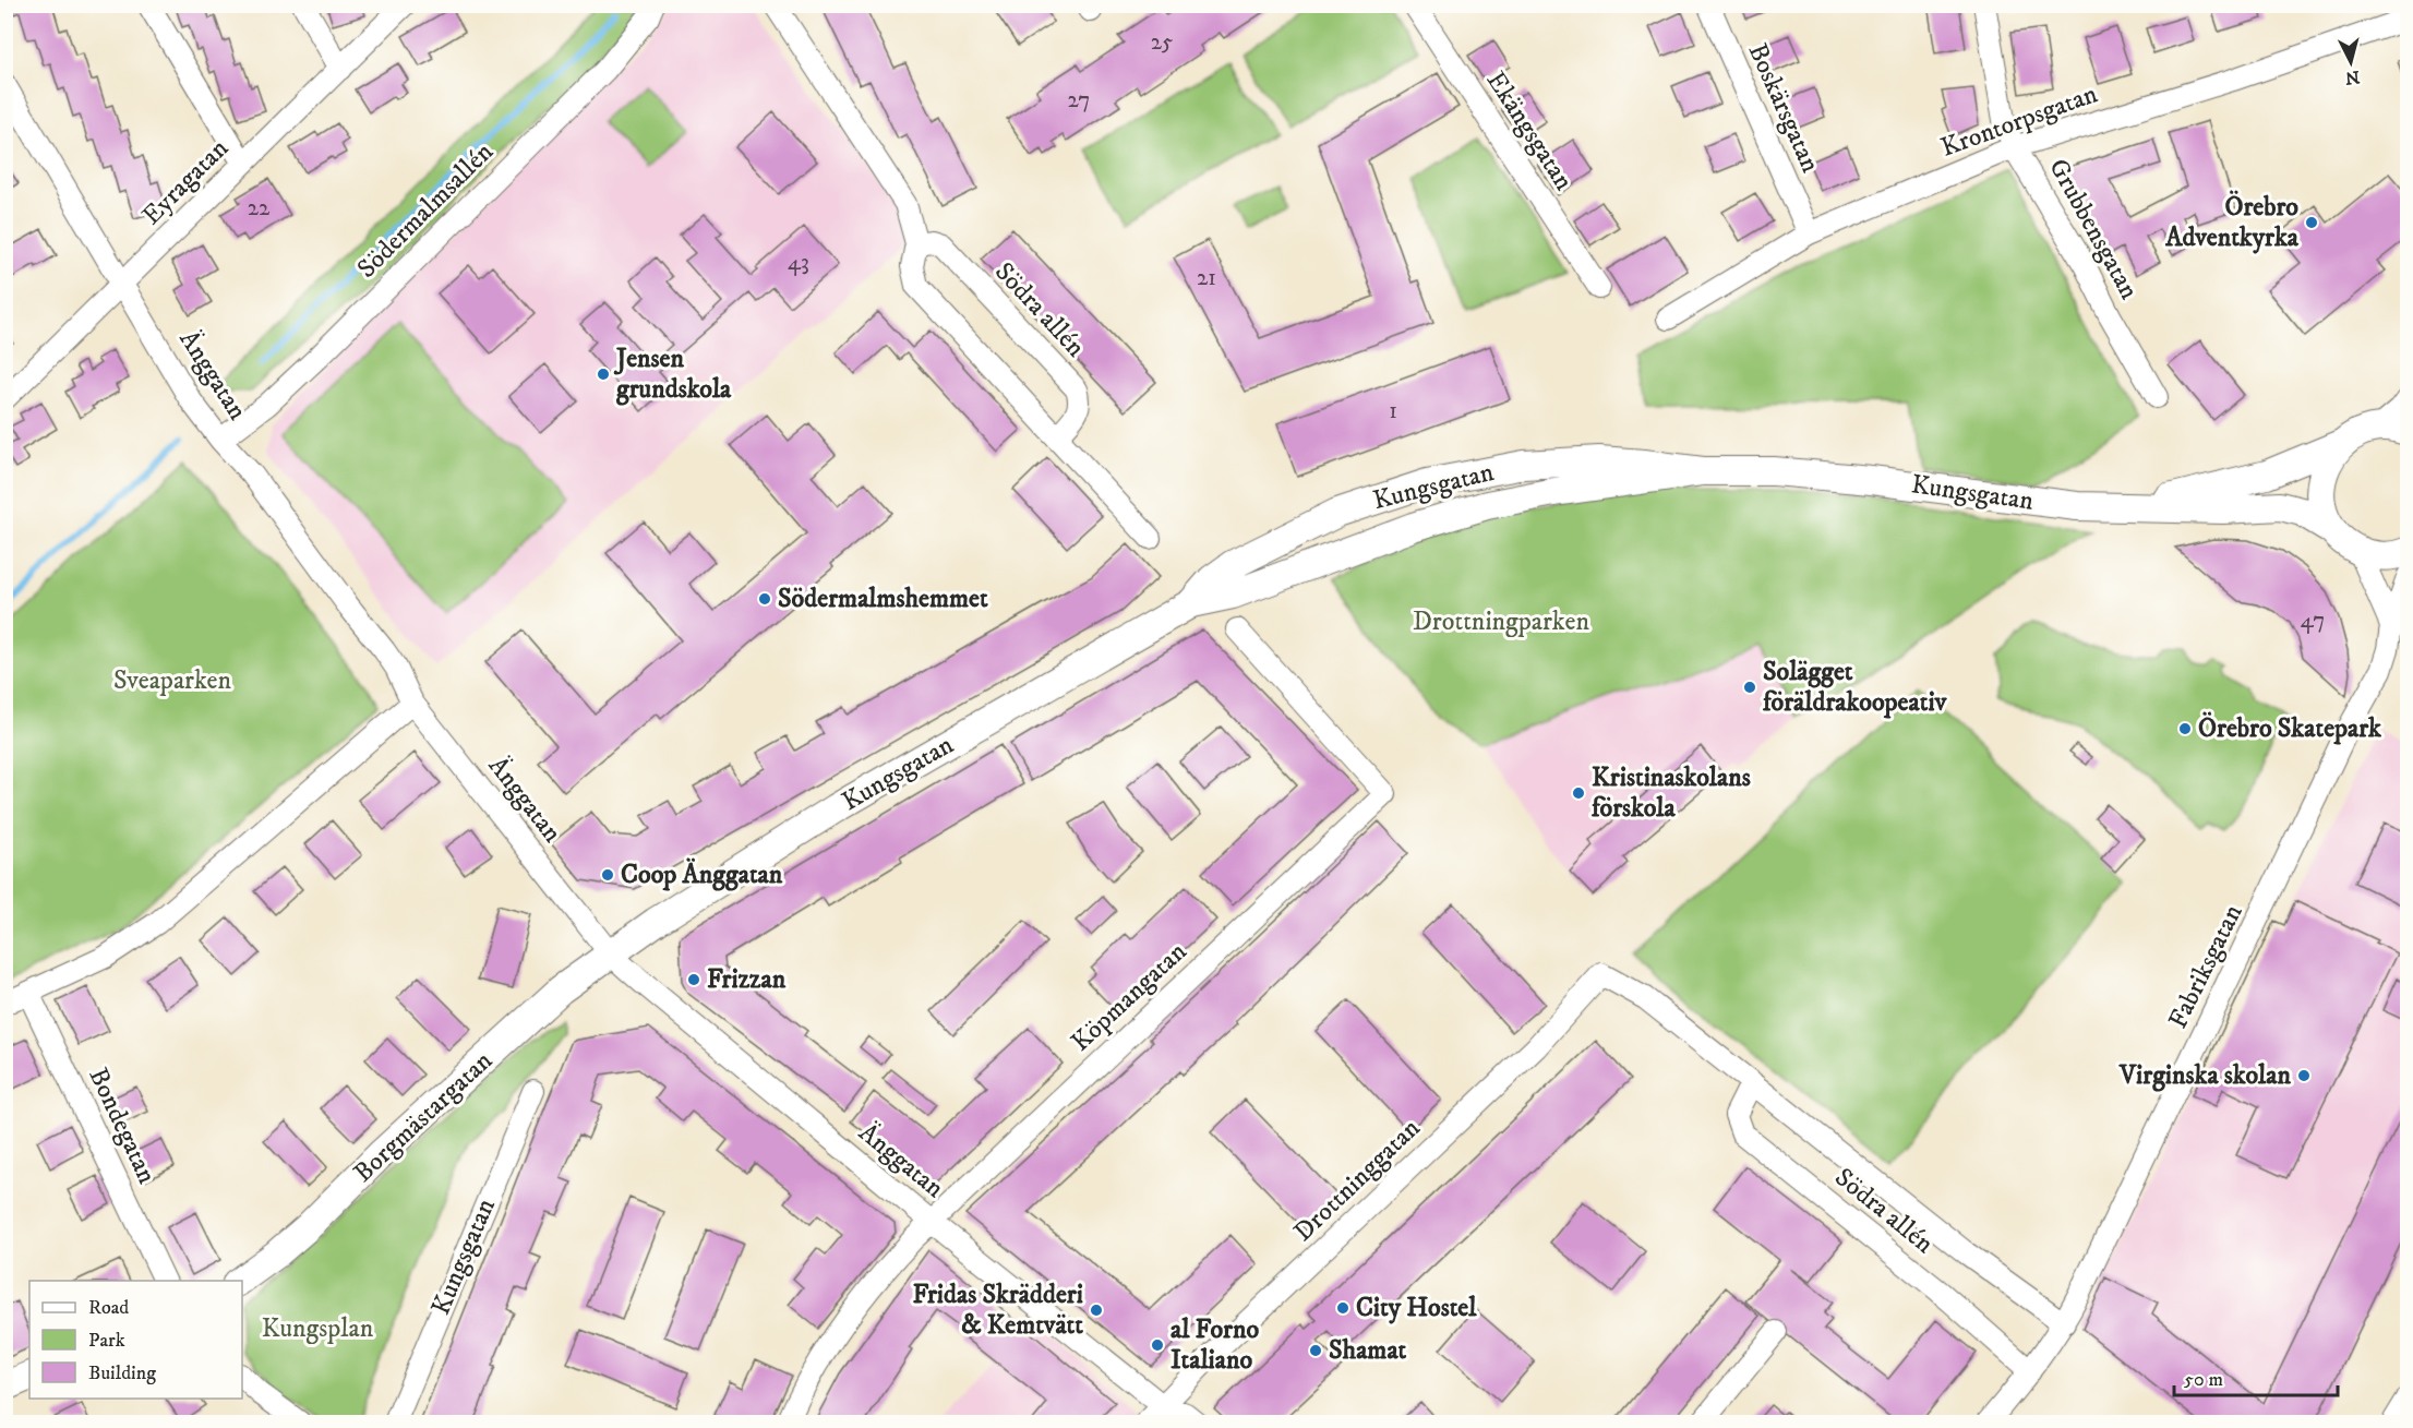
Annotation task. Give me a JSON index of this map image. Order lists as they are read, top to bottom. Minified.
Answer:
{"streets":{"main road":["Kungsgatan","Borgmästargatan"],"street":["Boskärsgatan","Krontorpsgatan","Ekängsgatan","Eyragatan","Södermalmsallén","Grubbensgatan","Södra allén","Änggatan","Fabriksgatan","Köpmangatan","Bondegatan","Drottninggatan"]},"crossings":[["Boskärsgatan","Krontorpsgatan"],["Krontorpsgatan","Grubbensgatan"],["Eyragatan","Änggatan"],["Södermalmsallén","Änggatan"],["Södra allén","Fabriksgatan"],["Södra allén","Drottninggatan"],["Änggatan","Kungsgatan"],["Änggatan","Köpmangatan"],["Änggatan","Borgmästargatan"],["Änggatan","Drottninggatan"],["Kungsgatan","Borgmästargatan"]],"parks":["Drottningparken","Sveaparken","Kungsplan"],"places":["Örebro Adventkyrka","Jensen grundskola","Södermalmshemmet","Solägget föräldrakoopeativ","Örebro Skatepark","Kristinaskolans förskola","Coop Änggatan","Frizzan","Virginska skolan","City Hostel","Fridas Skrädderi & Kemtvätt","al Forno Italiano","Shamat"],"house_numbers":["25","27","22","43","21","1","47"],"legend":["Road","Park","Building"],"scale_bar":"50 m","north":"bottom"}
